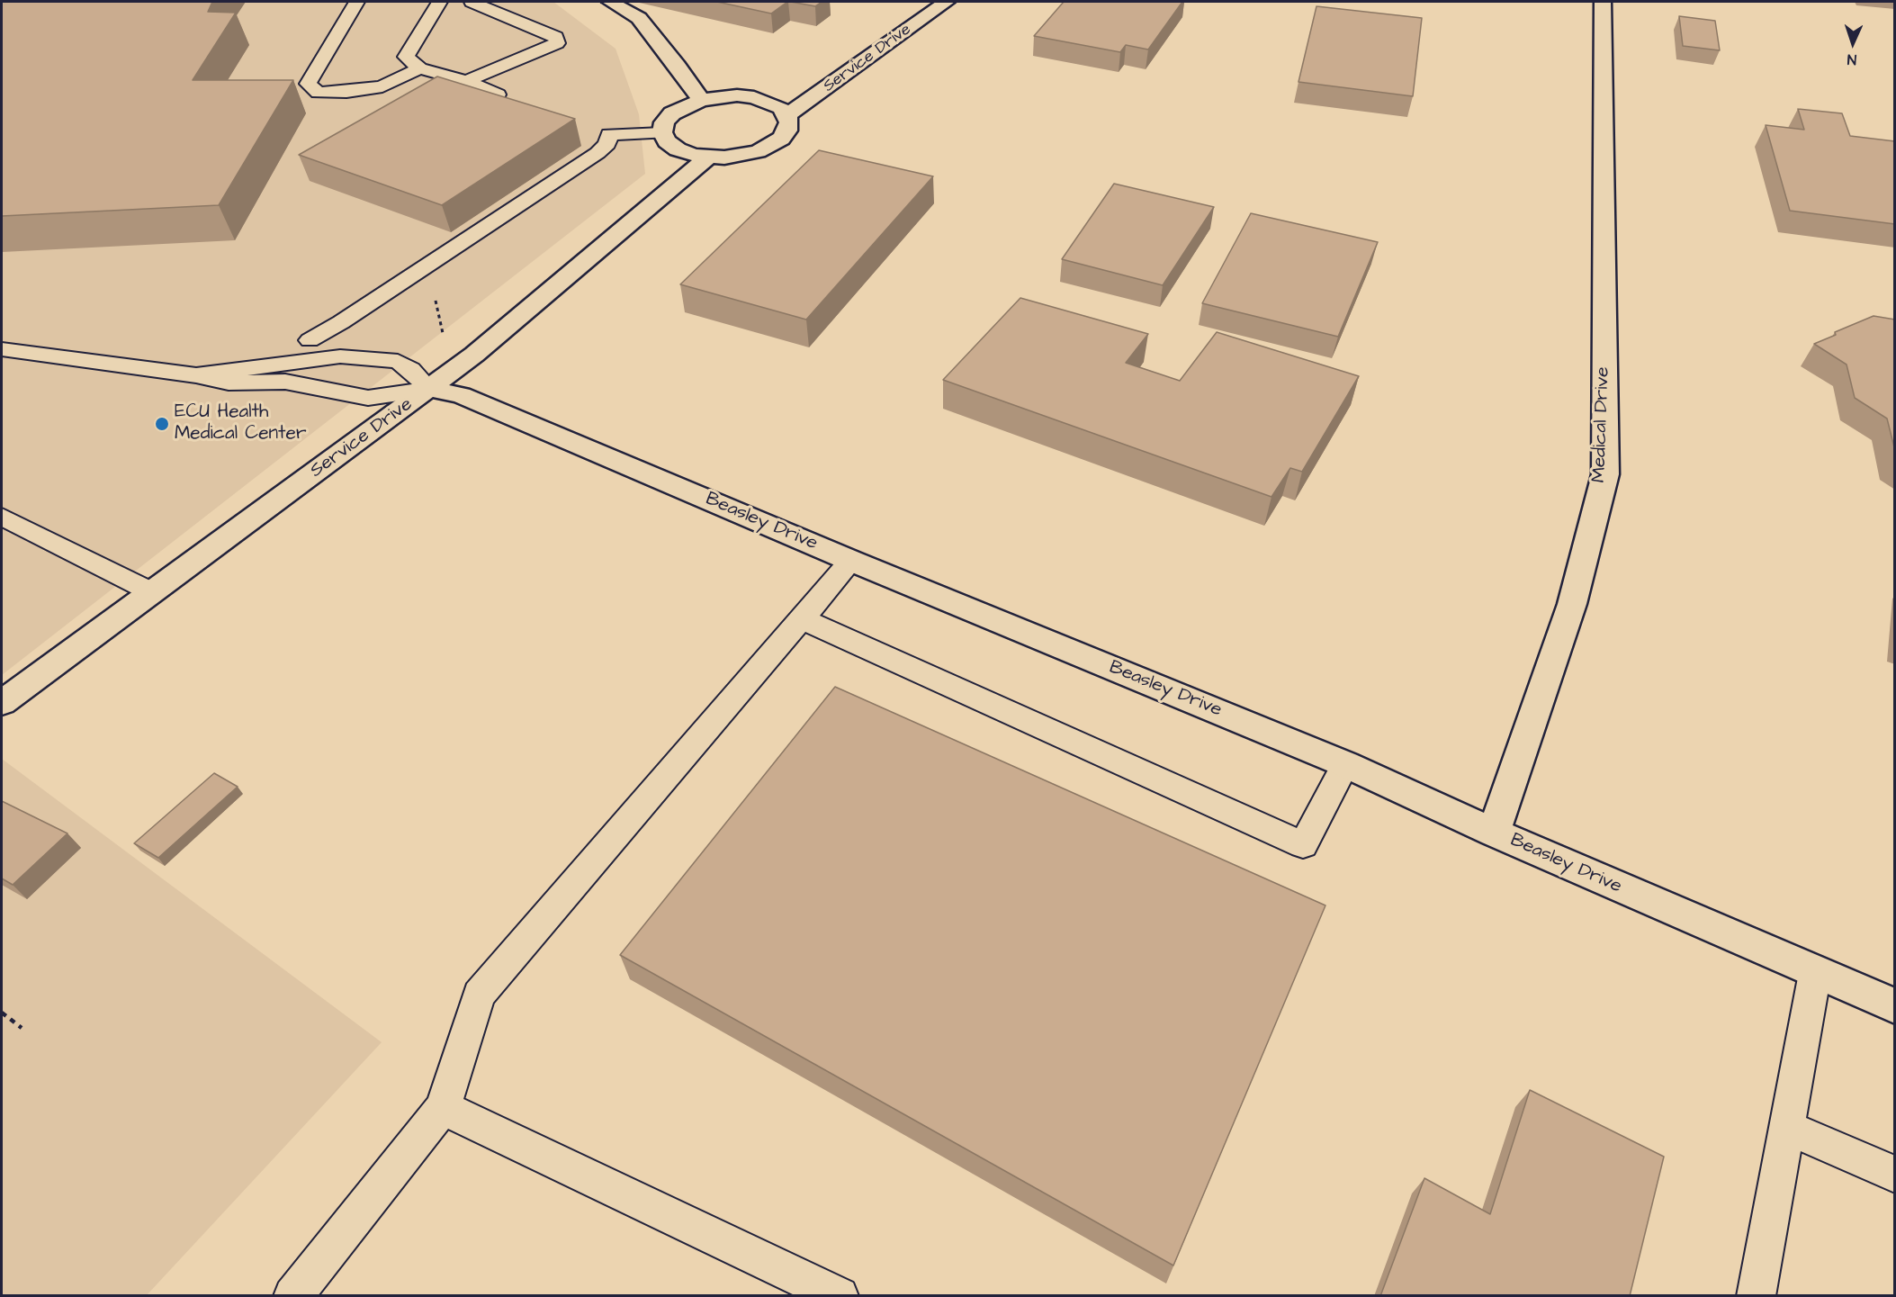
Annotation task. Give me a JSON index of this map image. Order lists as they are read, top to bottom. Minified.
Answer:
{"streets":{"street":["Service Drive","Medical Drive","Beasley Drive"]},"crossings":[["Service Drive","Beasley Drive"],["Medical Drive","Beasley Drive"]],"places":["ECU Health Medical Center"],"north":"bottom"}
